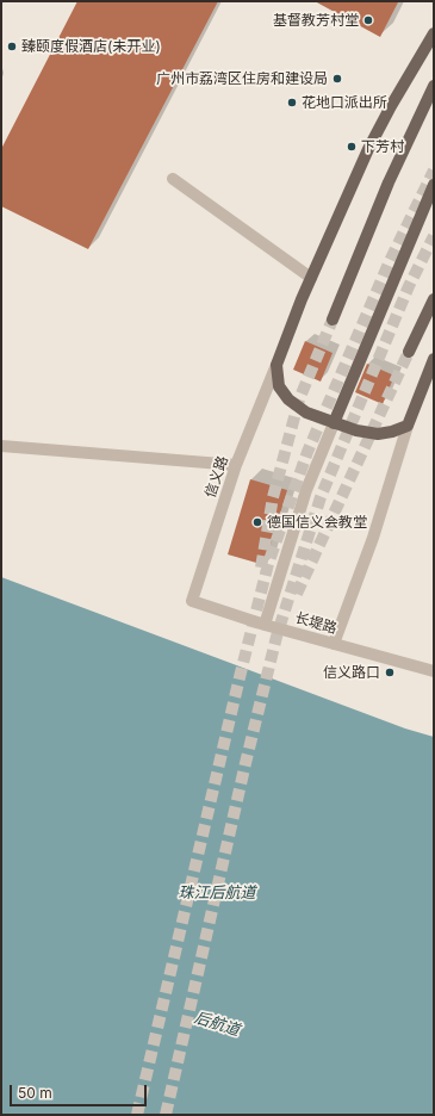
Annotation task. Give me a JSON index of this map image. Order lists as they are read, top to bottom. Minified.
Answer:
{"streets":{"street":["信义路","长堤路"]},"crossings":[["信义路","长堤路"]],"water":["珠江后航道","后航道"],"places":["基督教芳村堂","臻颐度假酒店(未开业)","广州市荔湾区住房和建设局","花地口派出所","下芳村","德国信义会教堂","信义路口"],"scale_bar":"50 m"}
